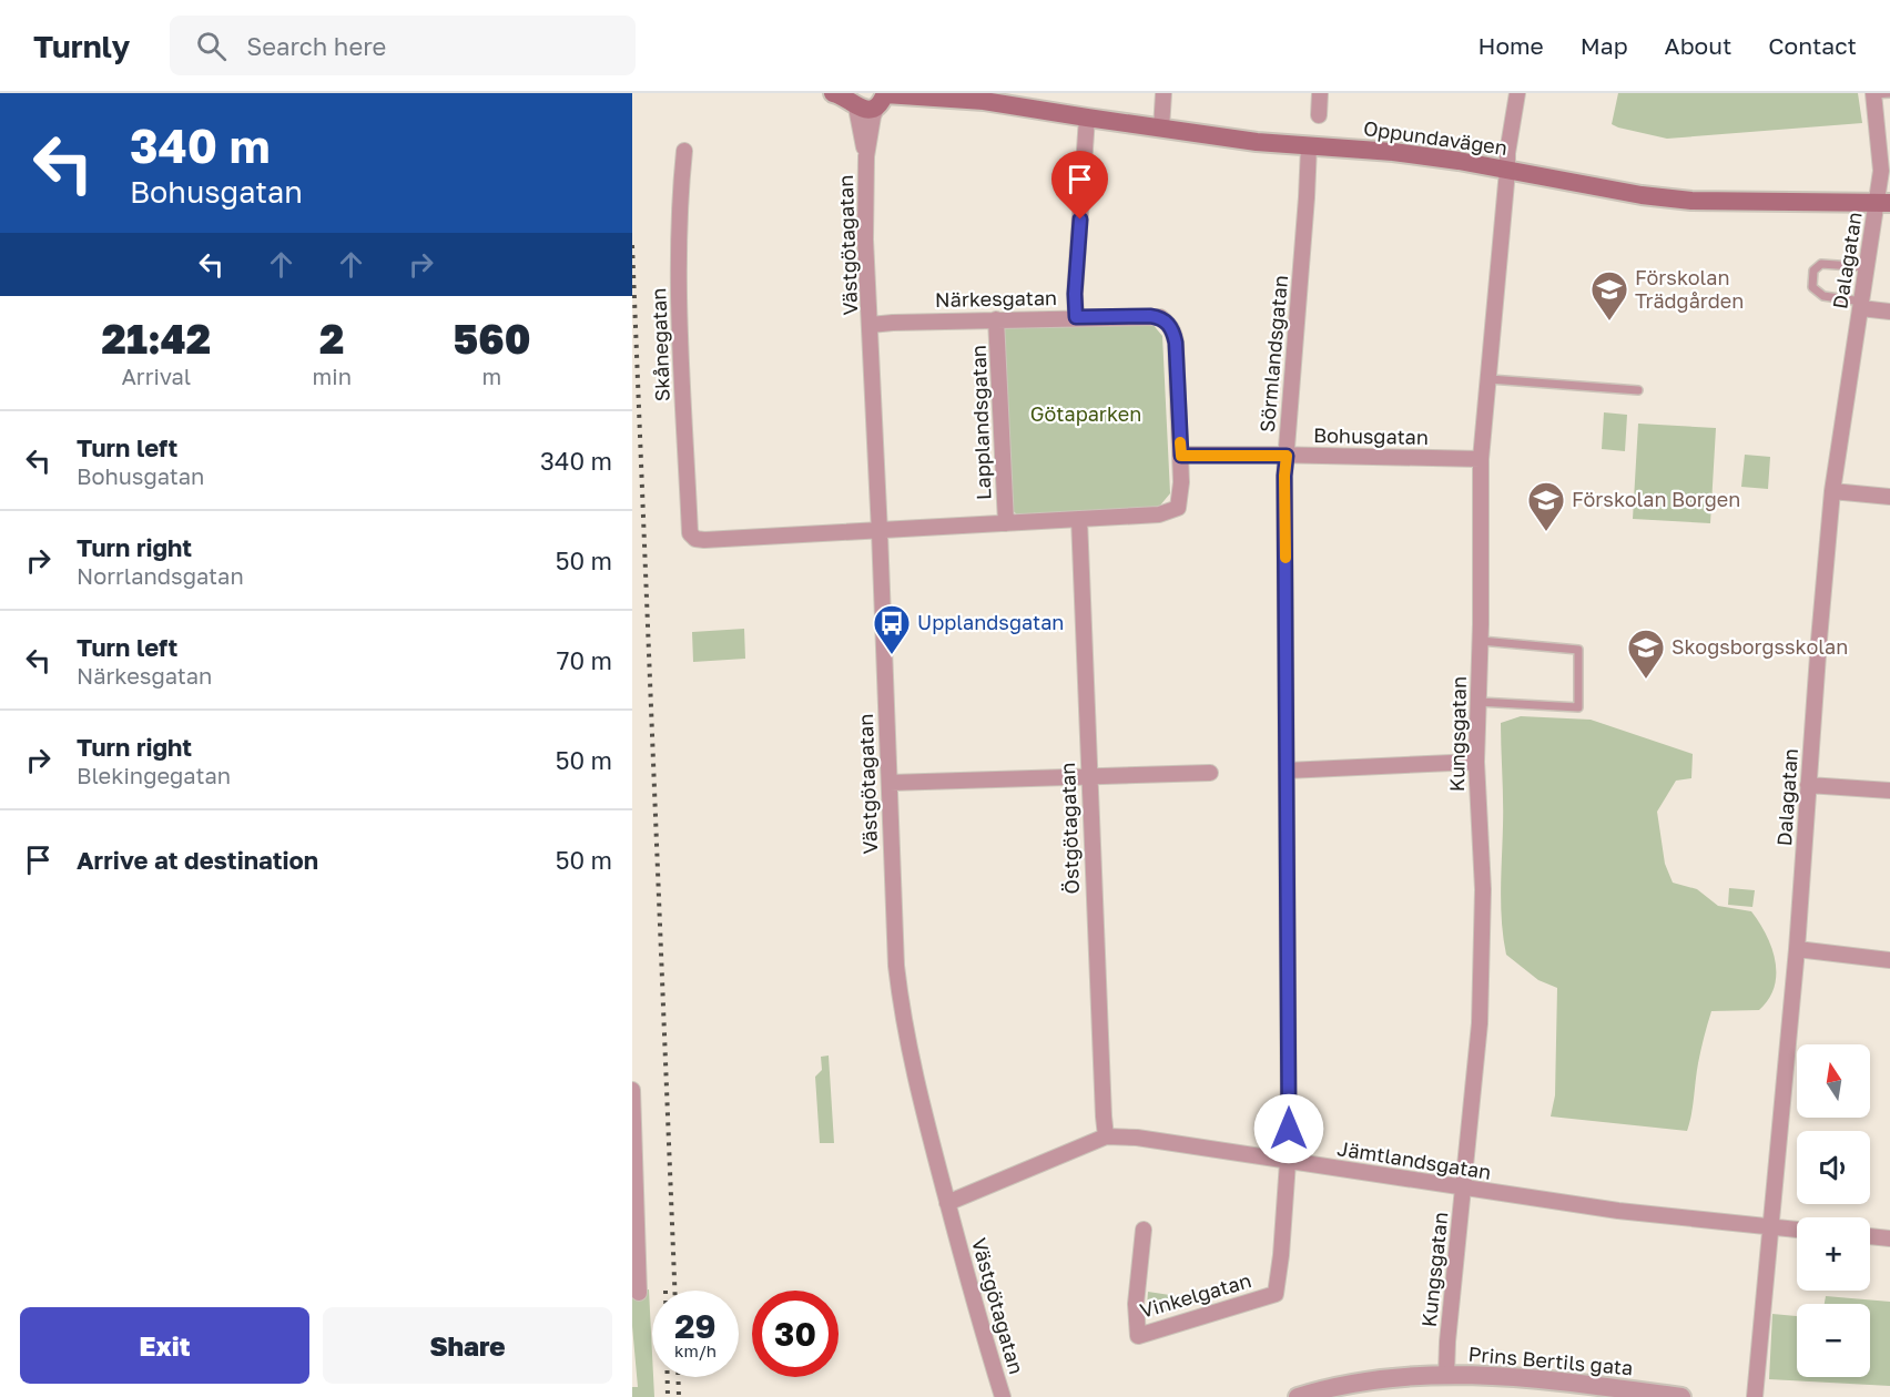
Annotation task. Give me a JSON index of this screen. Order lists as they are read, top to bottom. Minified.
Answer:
{"streets":{"main road":["Oppundavägen"],"street":["Västgötagatan","Dalagatan","Närkesgatan","Skånegatan","Sörmlandsgatan","Lapplandsgatan","Bohusgatan","Kungsgatan","Östgötagatan","Jämtlandsgatan","Vinkelgatan","Prins Bertils gata"]},"crossings":[["Oppundavägen","Västgötagatan"],["Oppundavägen","Dalagatan"],["Oppundavägen","Sörmlandsgatan"],["Oppundavägen","Kungsgatan"],["Västgötagatan","Närkesgatan"],["Västgötagatan","Skånegatan"],["Västgötagatan","Jämtlandsgatan"],["Dalagatan","Jämtlandsgatan"],["Närkesgatan","Lapplandsgatan"],["Närkesgatan","Bohusgatan"],["Sörmlandsgatan","Bohusgatan"],["Sörmlandsgatan","Jämtlandsgatan"],["Sörmlandsgatan","Vinkelgatan"],["Bohusgatan","Kungsgatan"],["Kungsgatan","Jämtlandsgatan"],["Kungsgatan","Prins Bertils gata"],["Östgötagatan","Jämtlandsgatan"],["Jämtlandsgatan","Vinkelgatan"]],"parks":["Götaparken"],"places":{"school or university":["Förskolan Trädgården","Förskolan Borgen","Skogsborgsskolan"],"bus stop":["Upplandsgatan"]},"north":"top","page":{"header":"Turnly","search":"Search here","nav":["Home","Map","About","Contact"],"turn":["340 m","Bohusgatan"],"eta":["21:42","Arrival","2","min","560","m"],"list":[{"name":"Turn left","note":"Bohusgatan","value":"340 m"},{"name":"Turn right","note":"Norrlandsgatan","value":"50 m"},{"name":"Turn left","note":"Närkesgatan","value":"70 m"},{"name":"Turn right","note":"Blekingegatan","value":"50 m"},{"name":"Arrive at destination","value":"50 m"}],"map_buttons":["+","−"],"speed":"29 km/h","limit":"30","buttons":["Exit","Share"]}}
